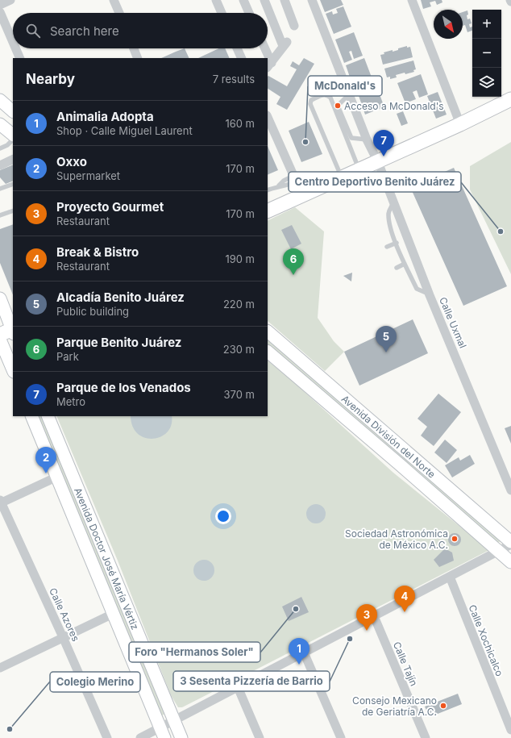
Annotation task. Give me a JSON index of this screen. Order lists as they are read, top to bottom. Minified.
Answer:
{"streets":{"main road":["Avenida División del Norte","Avenida Doctor José María Vértiz"],"street":["Calle Uxmal","Calle Azores","Calle Xochicalco","Calle Tajín"]},"places":["Acceso a McDonald's","McDonald's","Centro Deportivo Benito Juárez","Sociedad Astronómica de México A.C.","Foro \"Hermanos Soler\"","3 Sesenta Pizzería de Barrio","Consejo Mexicano de Geriatría A.C.","Colegio Merino"],"north":"bottom right","page":{"map_buttons":["+","−"],"search":"Search here","heading":["Nearby","7 results"],"list":[{"mark":"1","name":"Animalia Adopta","note":"Shop · Calle Miguel Laurent","value":"160 m"},{"mark":"2","name":"Oxxo","note":"Supermarket","value":"170 m"},{"mark":"3","name":"Proyecto Gourmet","note":"Restaurant","value":"170 m"},{"mark":"4","name":"Break & Bistro","note":"Restaurant","value":"190 m"},{"mark":"5","name":"Alcadía Benito Juárez","note":"Public building","value":"220 m"},{"mark":"6","name":"Parque Benito Juárez","note":"Park","value":"230 m"},{"mark":"7","name":"Parque de los Venados","note":"Metro","value":"370 m"}],"pins":["7","6","5","2","4","3","1"]}}
